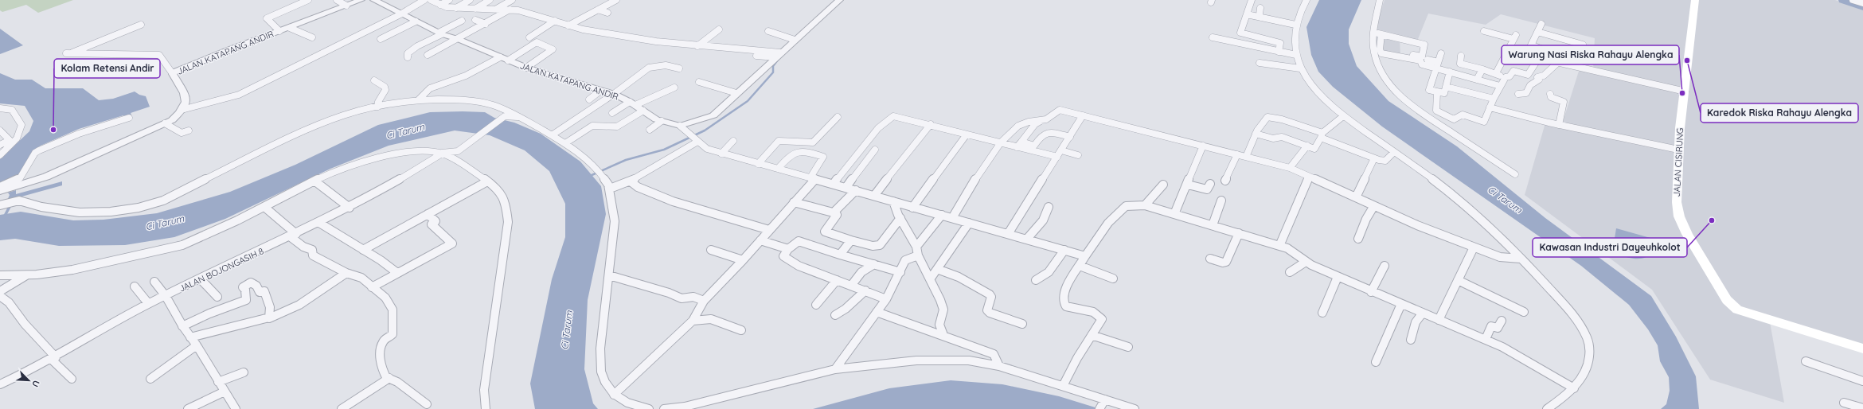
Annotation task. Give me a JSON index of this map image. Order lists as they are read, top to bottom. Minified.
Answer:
{"streets":{"main road":["JALAN CISIRUNG"],"street":["JALAN KATAPANG ANDIR","JALAN BOJONGASIH 8"]},"water":["Ci Tarum"],"places":["Karedok Riska Rahayu Alengka","Warung Nasi Riska Rahayu Alengka","Kolam Retensi Andir","Kawasan Industri Dayeuhkolot"],"north":"bottom right"}
